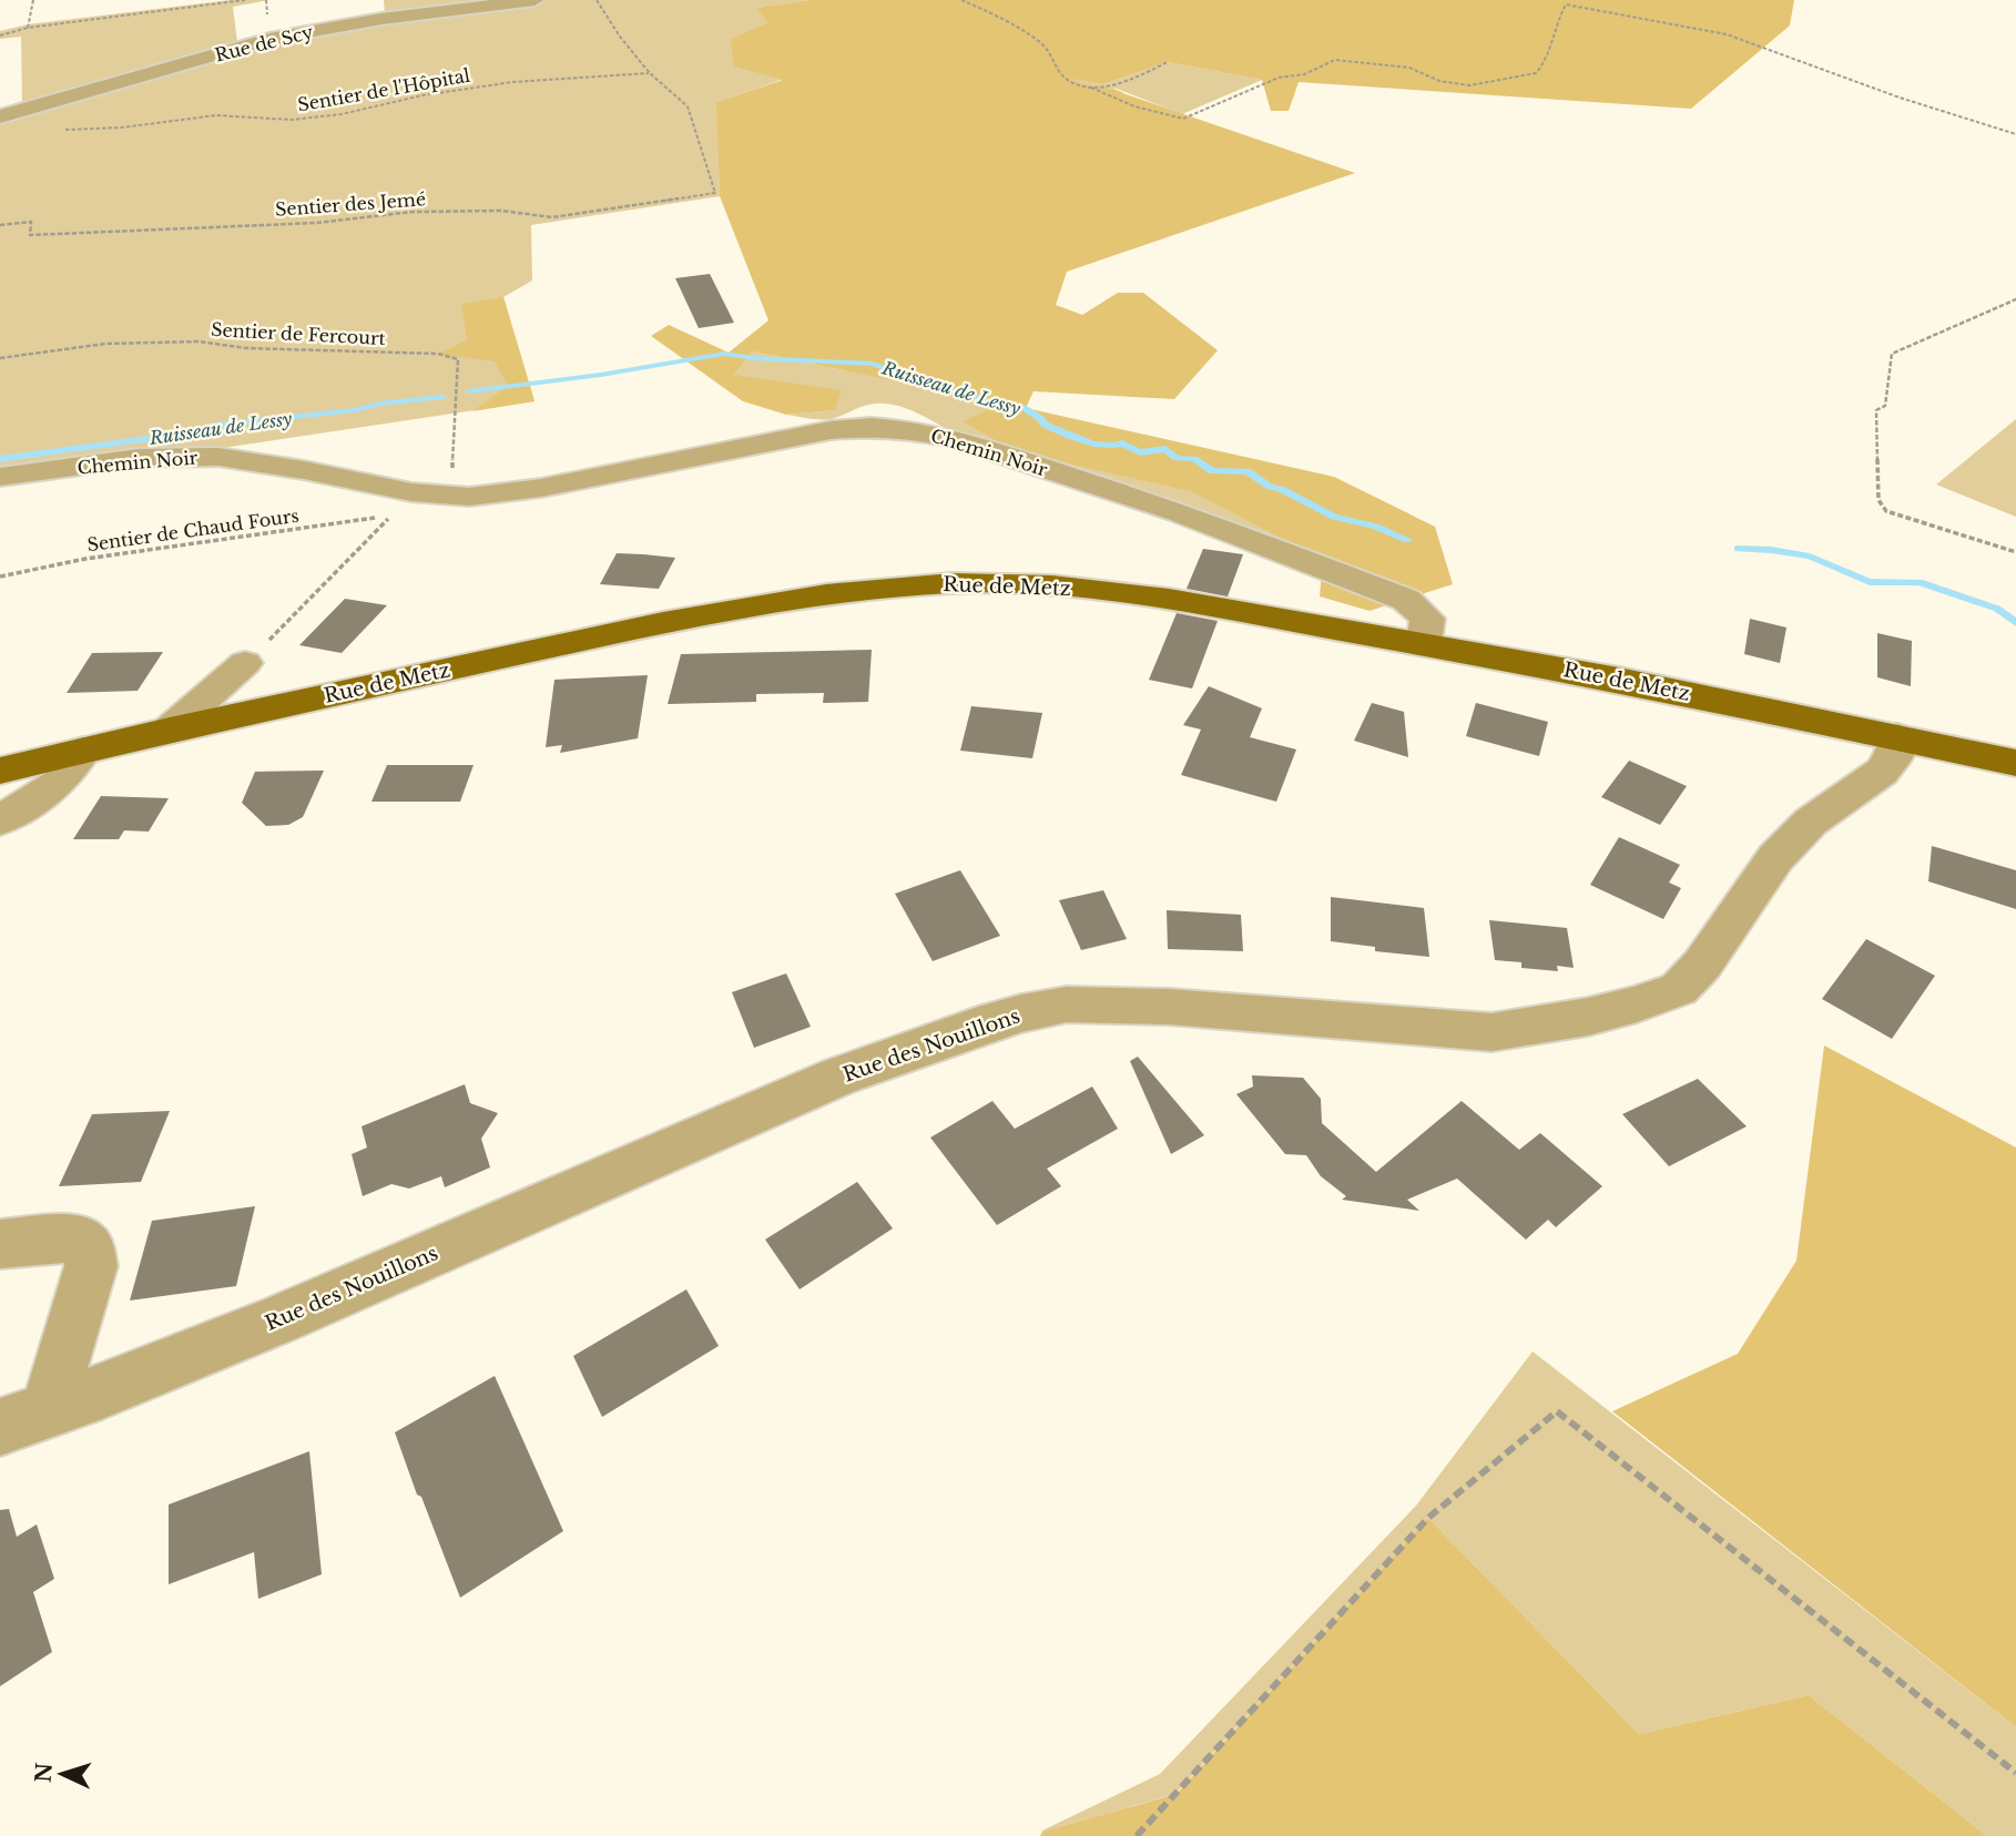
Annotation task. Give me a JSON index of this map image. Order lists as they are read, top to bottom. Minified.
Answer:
{"streets":{"main road":["Rue de Metz"],"street":["Rue de Scy","Chemin Noir","Rue des Nouillons"],"path":["Sentier de l'Hôpital","Sentier des Jemé","Sentier de Fercourt","Sentier de Chaud Fours"]},"crossings":[["Sentier de l'Hôpital","Sentier des Jemé"],["Sentier de Fercourt","Chemin Noir"],["Chemin Noir","Rue de Metz"],["Rue de Metz","Rue des Nouillons"]],"water":["Ruisseau de Lessy"],"north":"left"}
